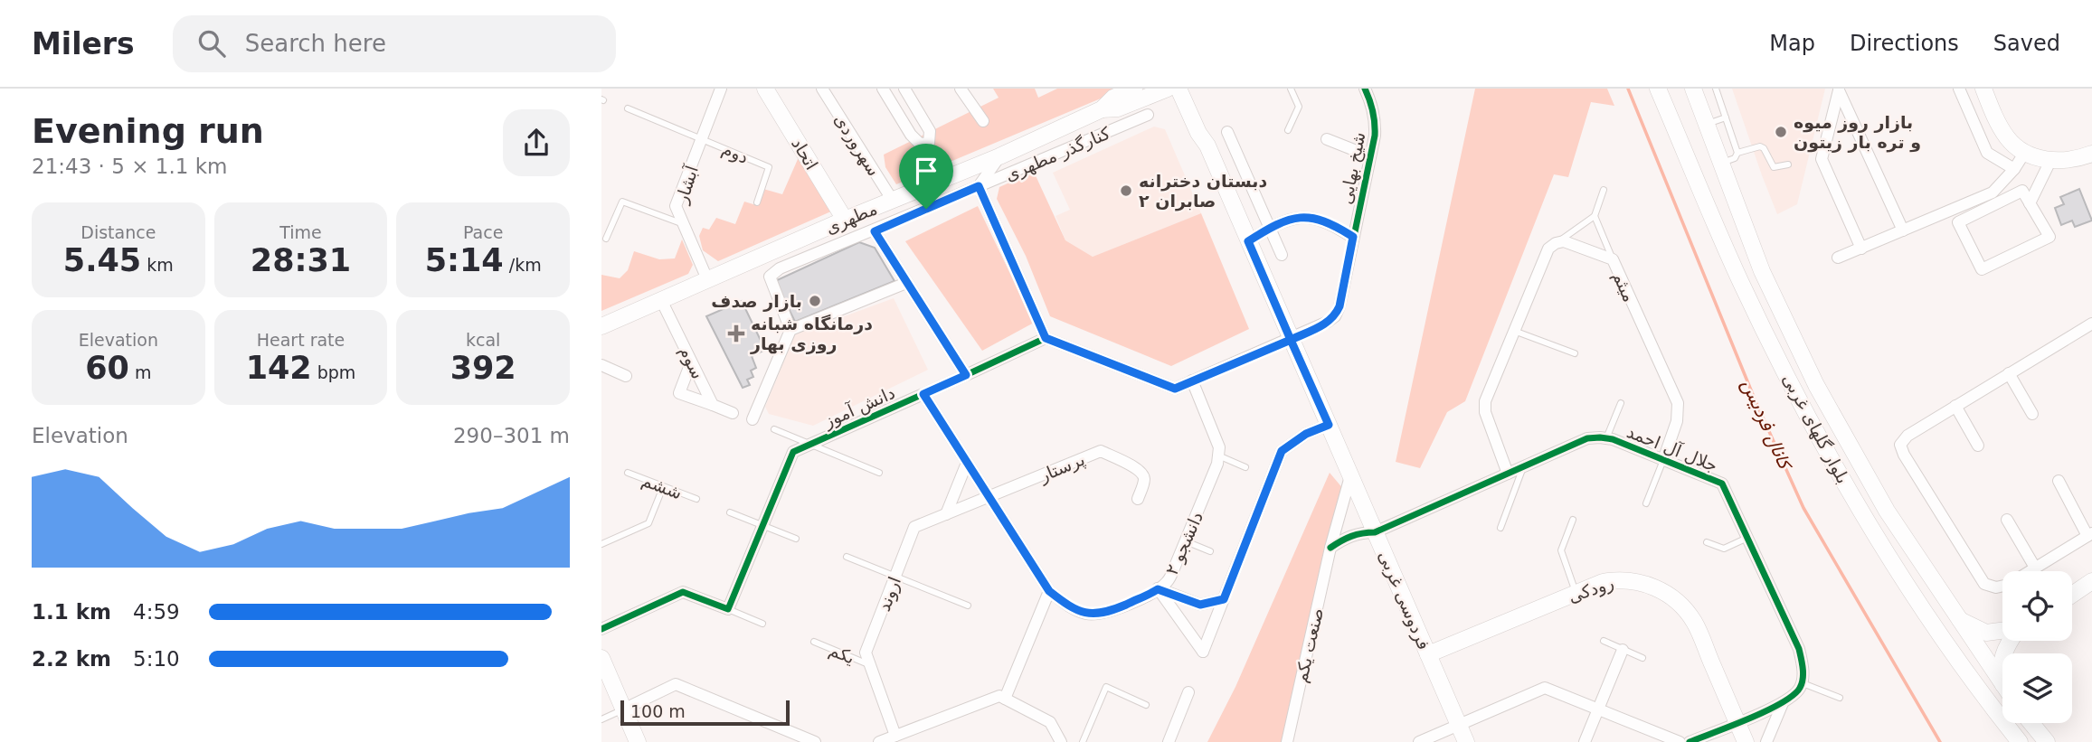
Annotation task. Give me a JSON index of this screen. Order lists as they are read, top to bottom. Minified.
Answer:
{"streets":{"main road":["اتحاد","مطهری","بلوار گلهای غربی","رودکی","فردوسی غربی"],"street":["سهروردی","کنارگذر مطهری","شیخ بهایی","آبشار","میثم","سوم","دانش آموز","جلال آل احمد","پرستار","دانشجو ۲","اروند","صنعت یکم"],"lane":["دوم","ششم","یکم"]},"crossings":[["سهروردی","مطهری"],["دوم","آبشار"],["اتحاد","مطهری"],["شیخ بهایی","فردوسی غربی"],["آبشار","مطهری"],["مطهری","سوم"],["میثم","جلال آل احمد"],["جلال آل احمد","فردوسی غربی"],["پرستار","اروند"],["رودکی","فردوسی غربی"],["اروند","یکم"],["فردوسی غربی","صنعت یکم"]],"water":["کانال فردیس"],"places":{"other":["بازار روز میوه و تره بار زیتون","دبستان دخترانه صابران ۲","بازار صدف"],"health":["درمانگاه شبانه روزی بهار"]},"scale_bar":"100 m","page":{"header":"Milers","search":"Search here","nav":["Map","Directions","Saved"],"heading":["Evening run","21:43 · 5 × 1.1 km"],"stats":[["Distance","5.45 km"],["Time","28:31"],["Pace","5:14 /km"],["Elevation","60 m"],["Heart rate","142 bpm"],["kcal","392"]],"chart":["Elevation","290–301 m"],"list":[{"name":"1.1 km","note":"4:59"},{"name":"2.2 km","note":"5:10"}],"scale":"100 m"}}
